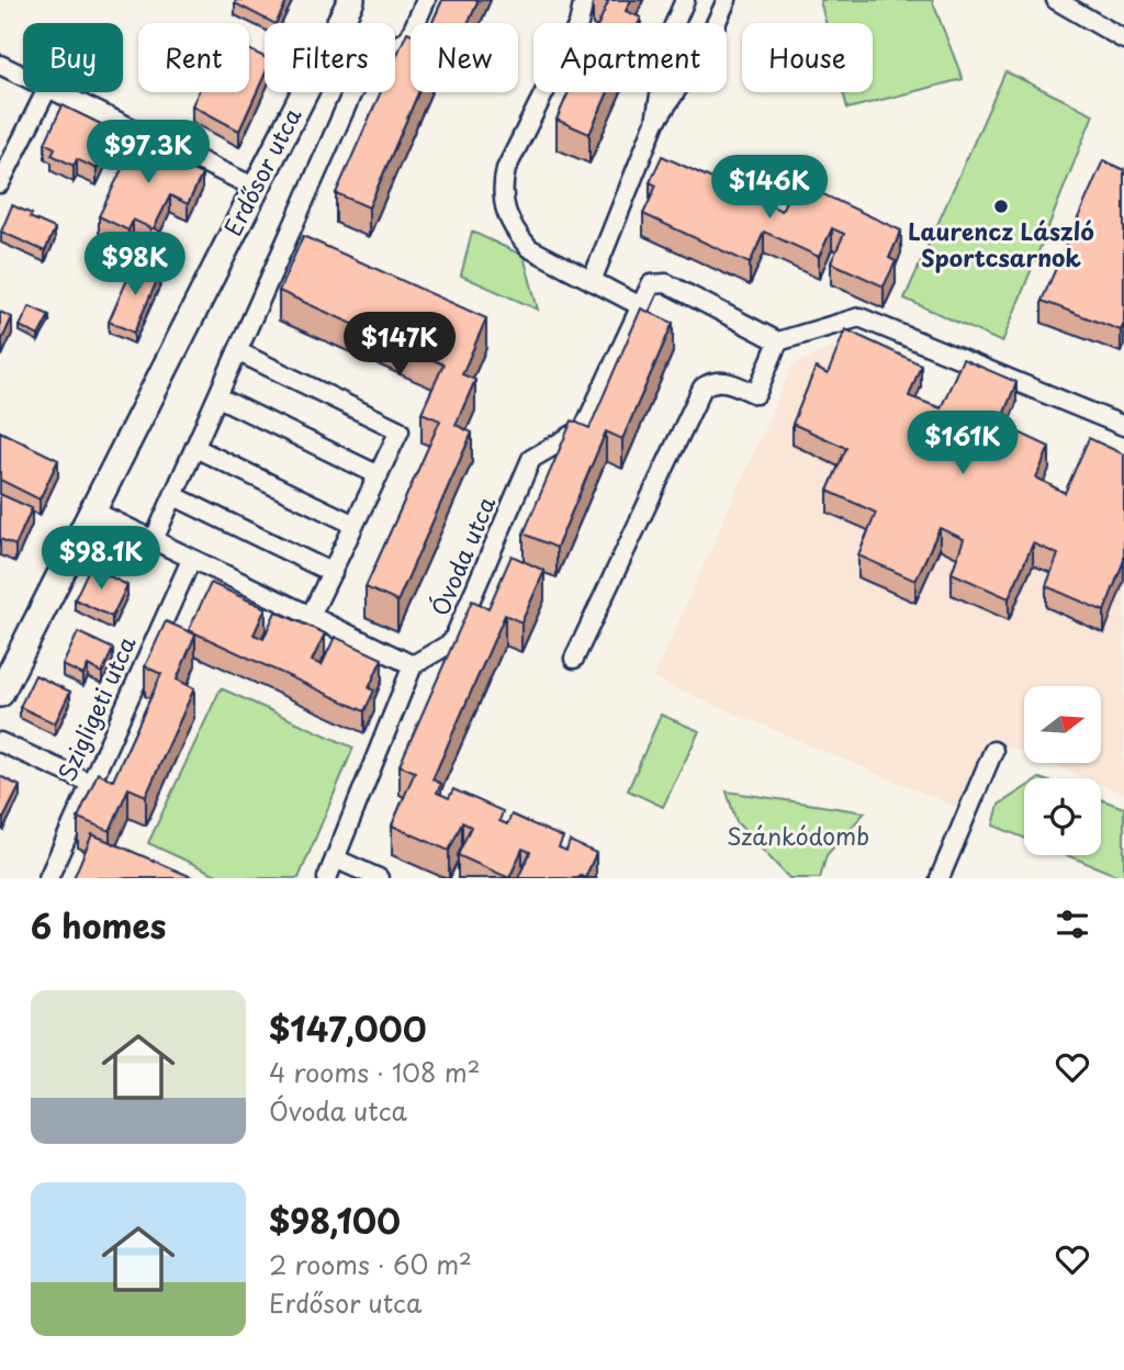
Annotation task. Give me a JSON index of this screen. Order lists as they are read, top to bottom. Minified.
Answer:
{"streets":{"street":["Erdősor utca","Óvoda utca","Szigligeti utca"]},"parks":["Szánkódomb"],"places":["Laurencz László Sportcsarnok"],"north":"right","page":{"chip":["Buy","Rent","Filters","New","Apartment","House"],"price":["$97.3K","$146K","$98K","$147K","$161K","$98.1K"],"heading":"6 homes","list":[{"name":"$147,000","note":"4 rooms · 108 m² · Óvoda utca"},{"name":"$98,100","note":"2 rooms · 60 m² · Erdősor utca"}]}}
